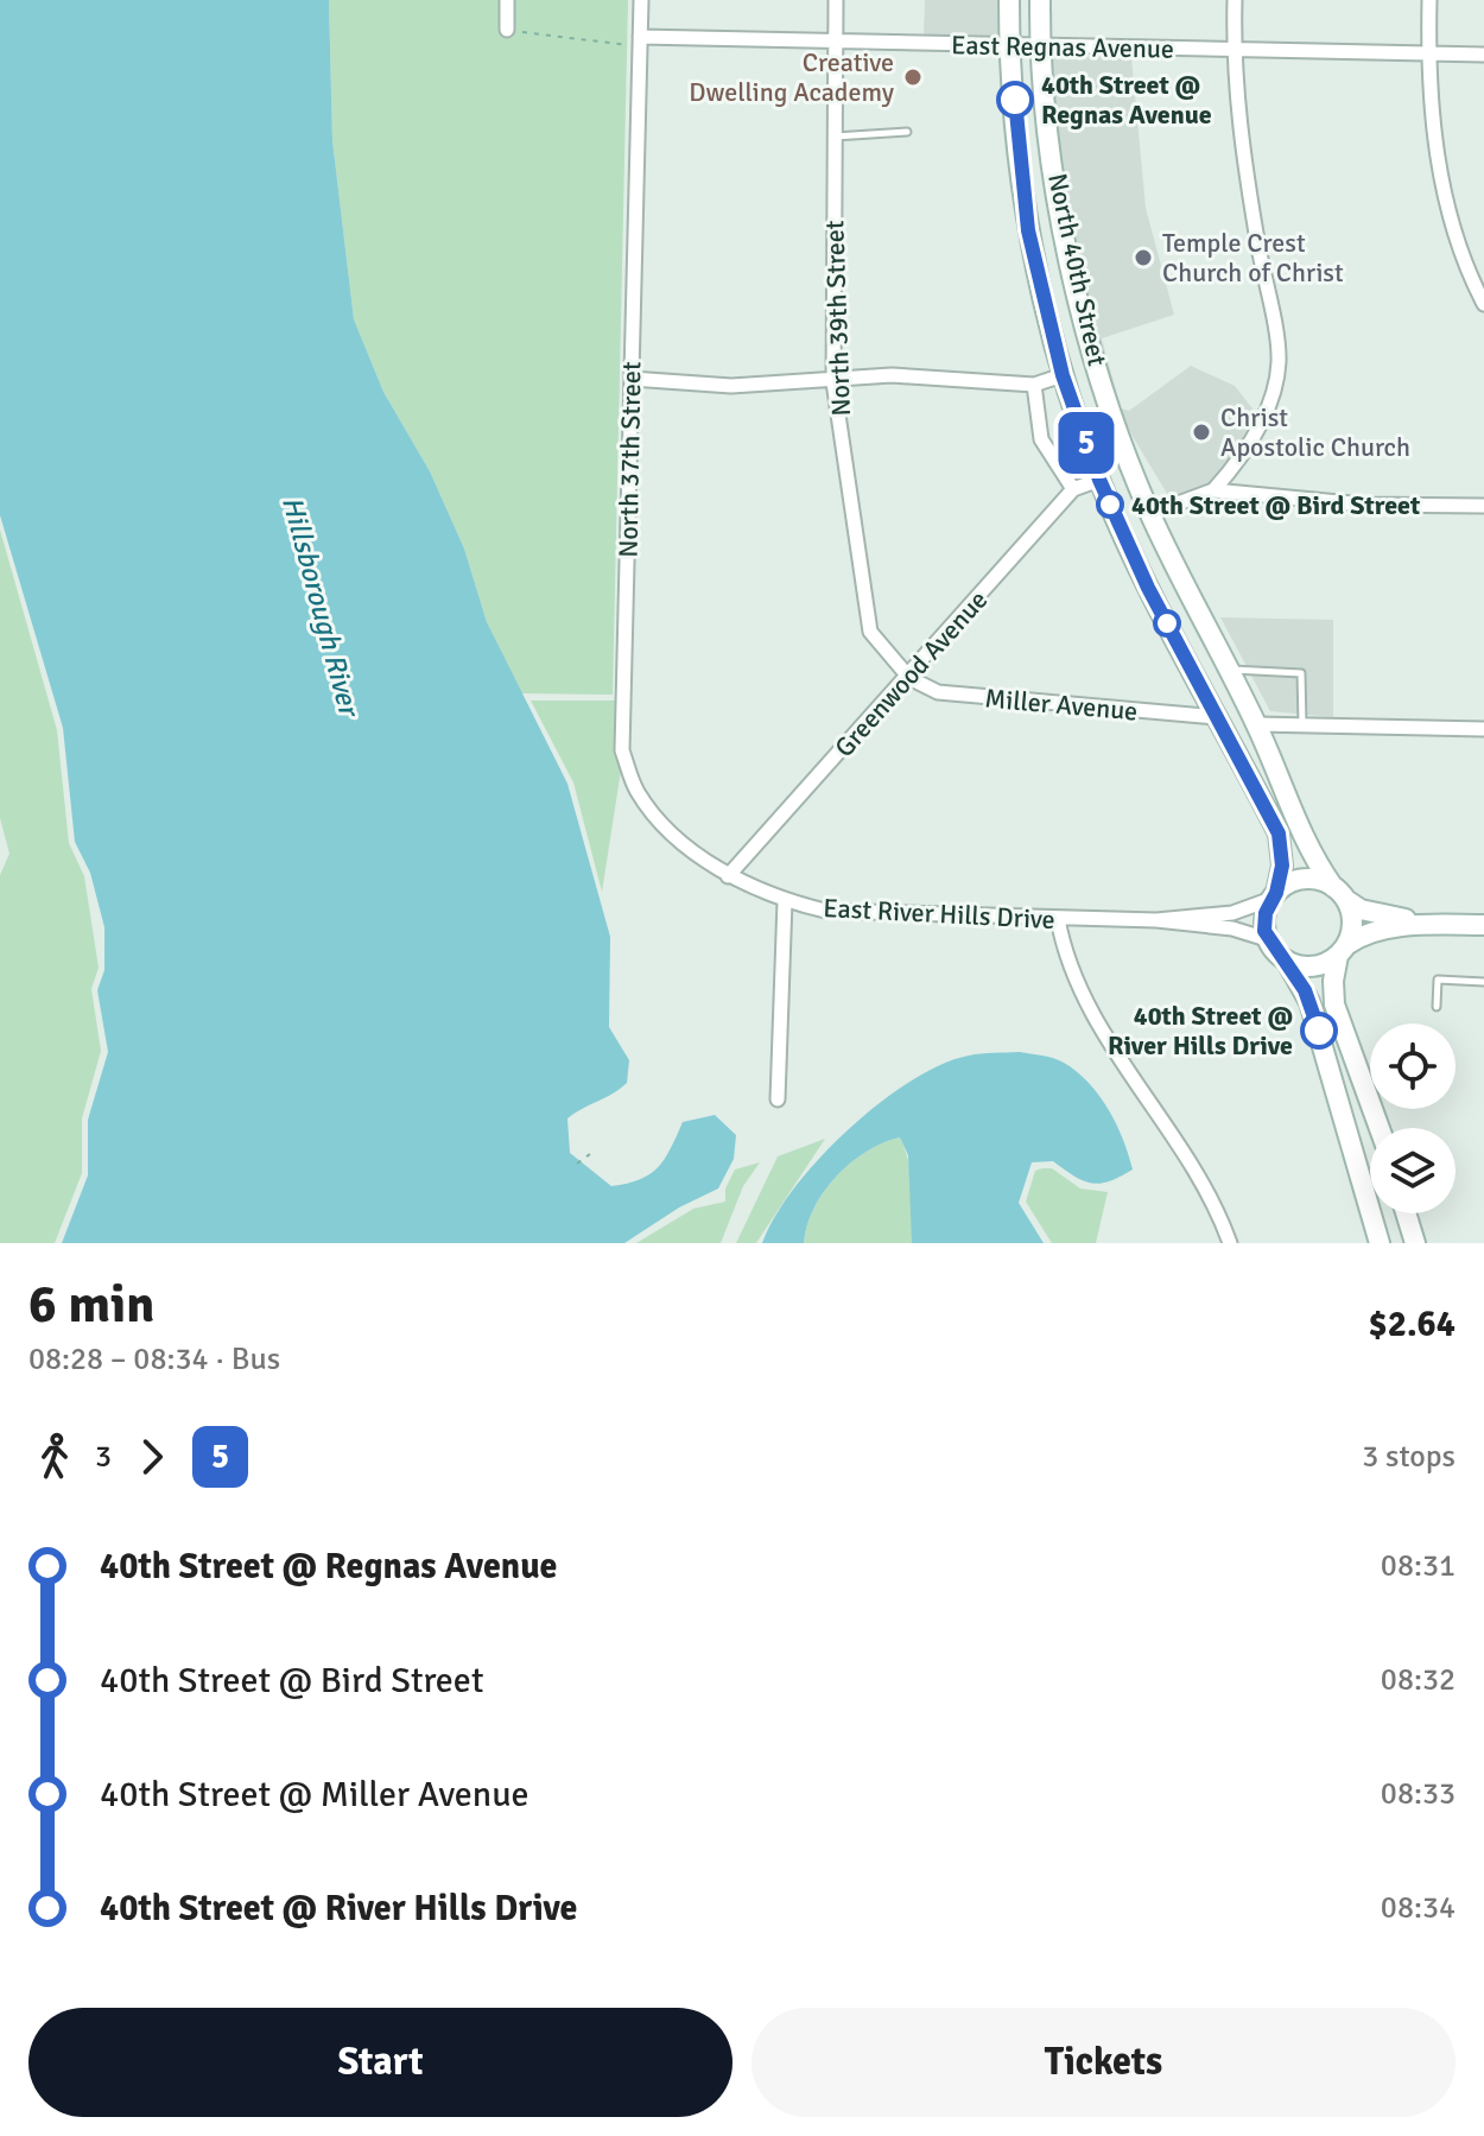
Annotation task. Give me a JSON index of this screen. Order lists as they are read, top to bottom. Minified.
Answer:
{"streets":{"main road":["North 40th Street"],"street":["East Regnas Avenue","North 39th Street","North 37th Street","Greenwood Avenue","Miller Avenue","East River Hills Drive"]},"crossings":[["East Regnas Avenue","North 40th Street"],["East Regnas Avenue","North 39th Street"],["East Regnas Avenue","North 37th Street"],["North 40th Street","Greenwood Avenue"],["North 40th Street","Miller Avenue"],["North 40th Street","East River Hills Drive"],["North 39th Street","Greenwood Avenue"],["North 39th Street","Miller Avenue"],["North 37th Street","Greenwood Avenue"],["North 37th Street","East River Hills Drive"],["Greenwood Avenue","Miller Avenue"],["Greenwood Avenue","East River Hills Drive"]],"water":["Hillsborough River"],"places":["Creative Dwelling Academy","40th Street @ Regnas Avenue","Temple Crest Church of Christ","Christ Apostolic Church","40th Street @ Bird Street","40th Street @ River Hills Drive"],"lines":["bus line 5"],"page":{"on_map":"5","heading":["6 min","08:28 – 08:34 · Bus","$2.64"],"legs":["3","5","3 stops"],"list":[{"name":"40th Street @ Regnas Avenue","value":"08:31"},{"name":"40th Street @ Bird Street","value":"08:32"},{"name":"40th Street @ Miller Avenue","value":"08:33"},{"name":"40th Street @ River Hills Drive","value":"08:34"}],"buttons":["Start","Tickets"]}}
